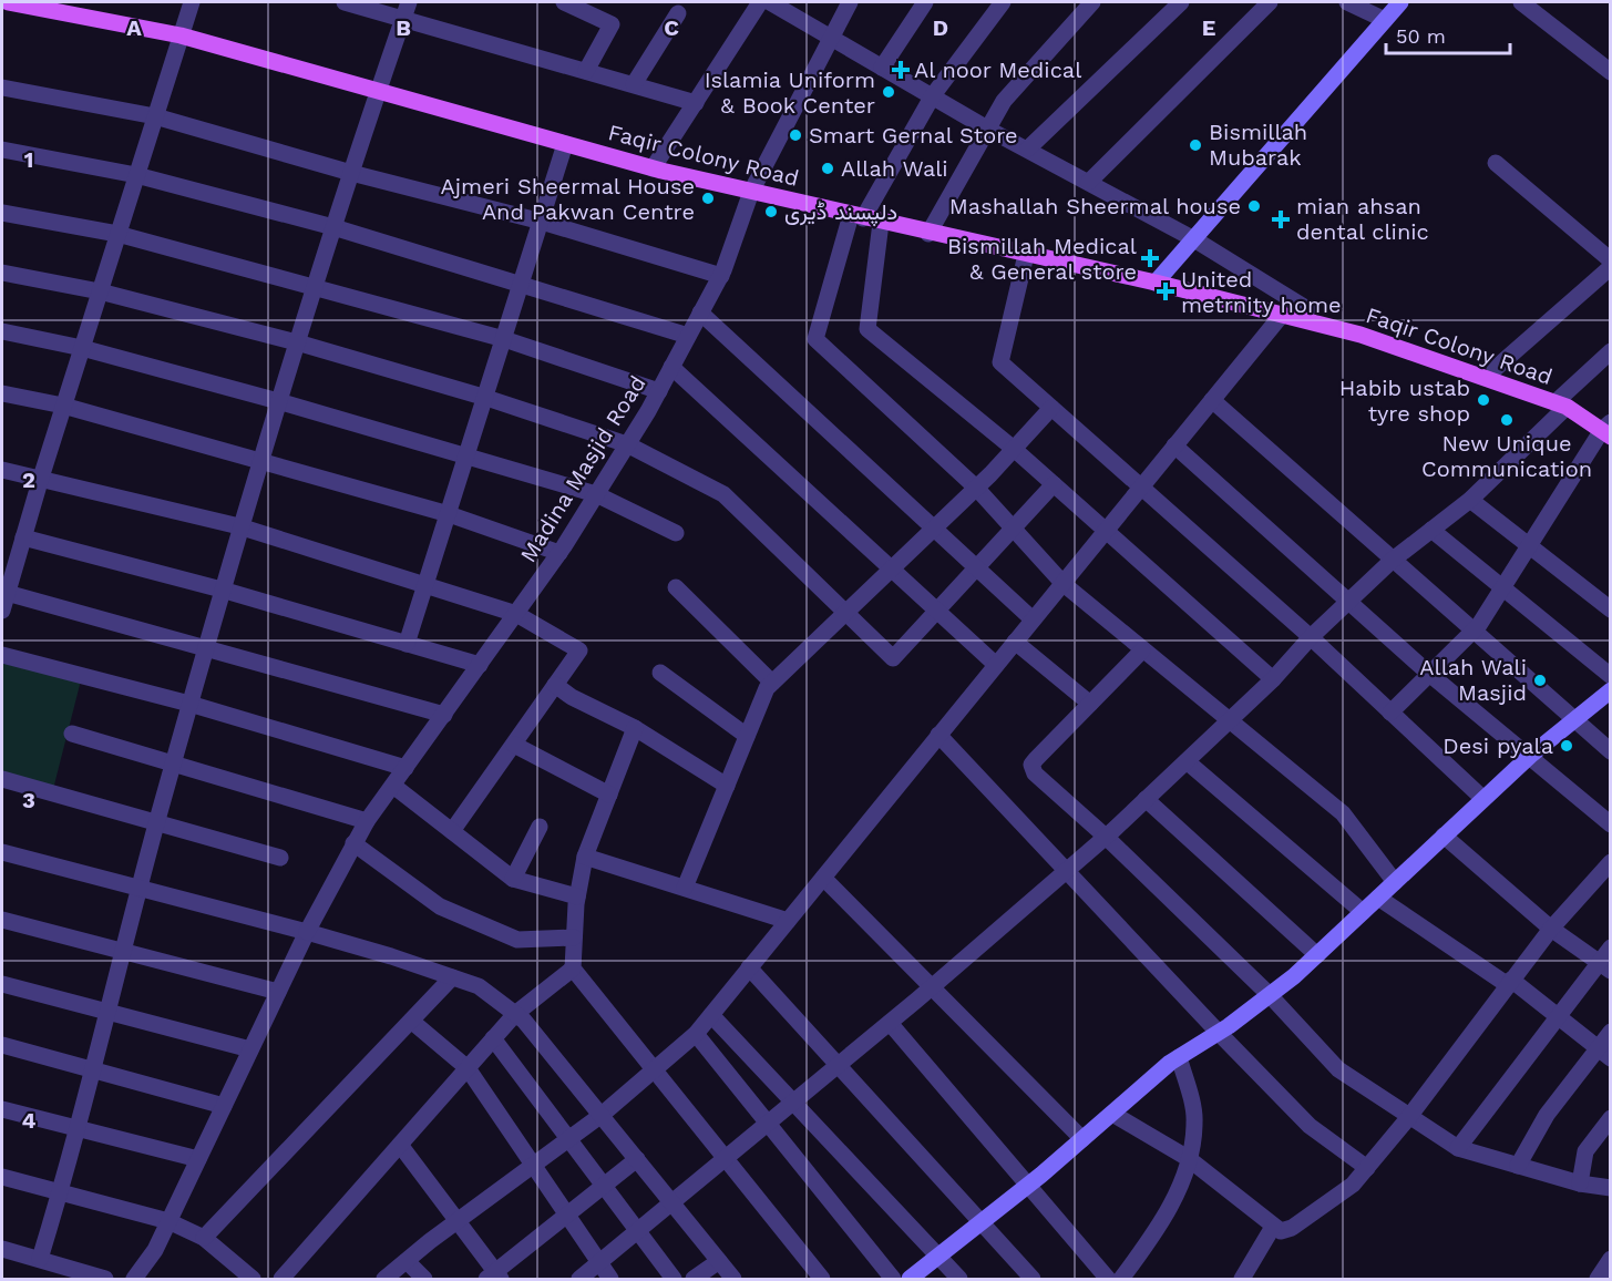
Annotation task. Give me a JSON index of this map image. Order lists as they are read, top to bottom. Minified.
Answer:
{"streets":{"main road":["Faqir Colony Road"],"street":["Madina Masjid Road"]},"crossings":[["Faqir Colony Road","Madina Masjid Road"]],"places":{"health":["Al noor Medical","mian ahsan dental clinic","Bismillah Medical & General store","United metrnity home"],"other":["Islamia Uniform & Book Center","Smart Gernal Store","Bismillah Mubarak","Allah Wali","Ajmeri Sheermal House And Pakwan Centre","Mashallah Sheermal house","دلپسند ڈیری","Habib ustab tyre shop","New Unique Communication","Allah Wali Masjid","Desi pyala"]},"scale_bar":"50 m","grid":{"columns":["A","B","C","D","E"],"rows":["1","2","3","4"]}}
